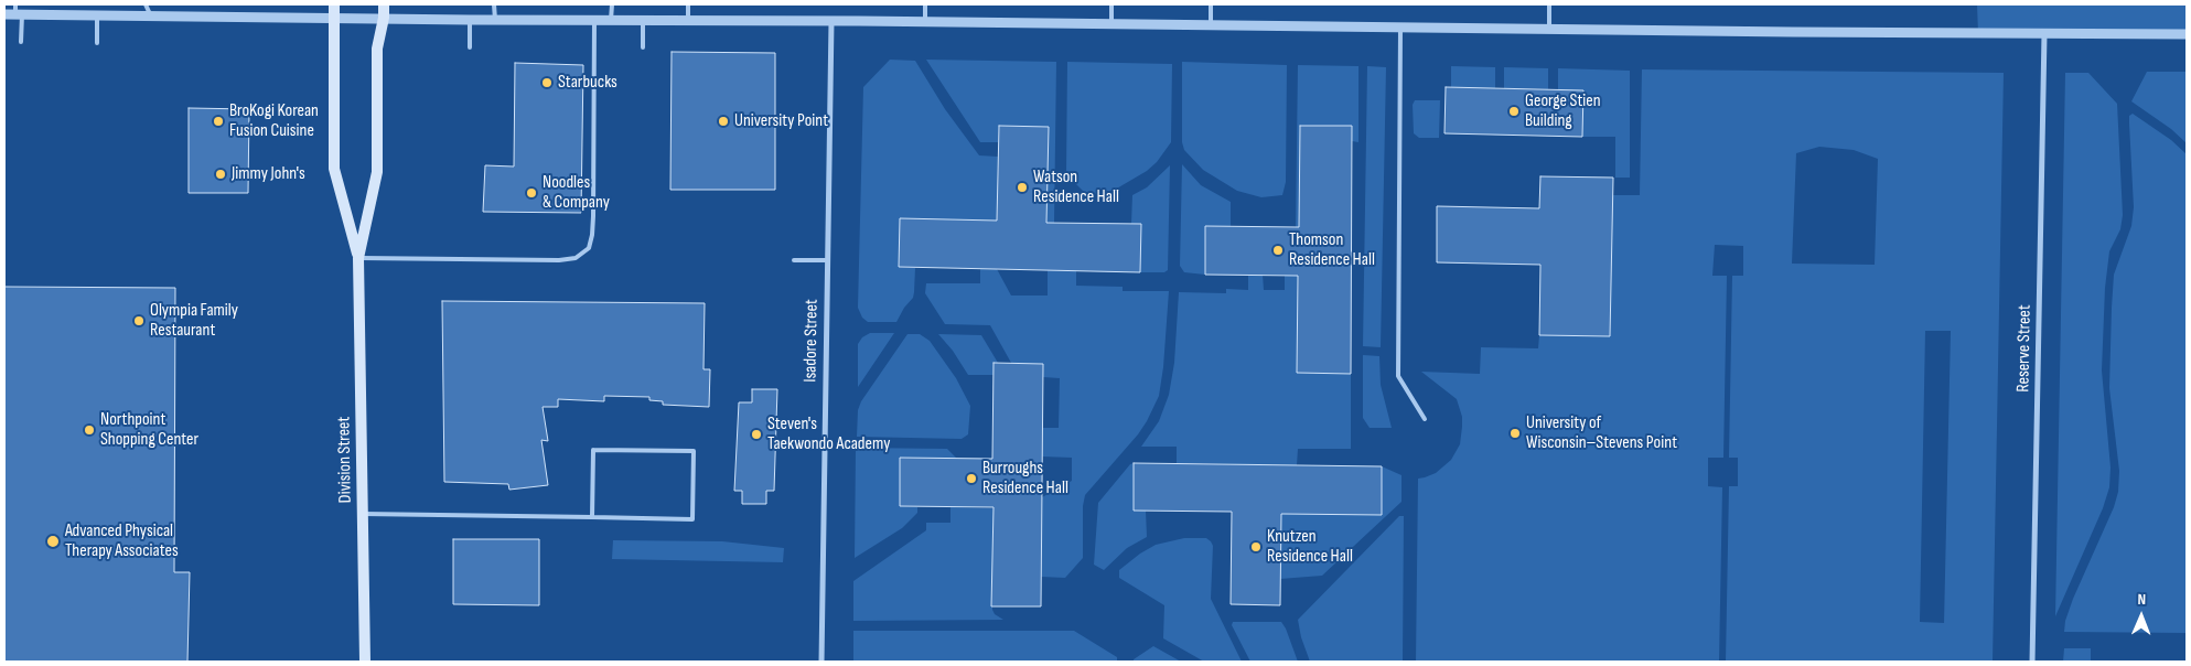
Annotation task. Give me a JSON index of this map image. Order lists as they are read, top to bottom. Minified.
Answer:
{"streets":{"main road":["Division Street"],"street":["Isadore Street","Reserve Street"]},"places":["Starbucks","George Stien Building","BroKogi Korean Fusion Cuisine","University Point","Jimmy John's","Watson Residence Hall","Noodles & Company","Thomson Residence Hall","Olympia Family Restaurant","Northpoint Shopping Center","University of Wisconsin–Stevens Point","Steven's Taekwondo Academy","Burroughs Residence Hall","Advanced Physical Therapy Associates","Knutzen Residence Hall"],"north":"top"}
